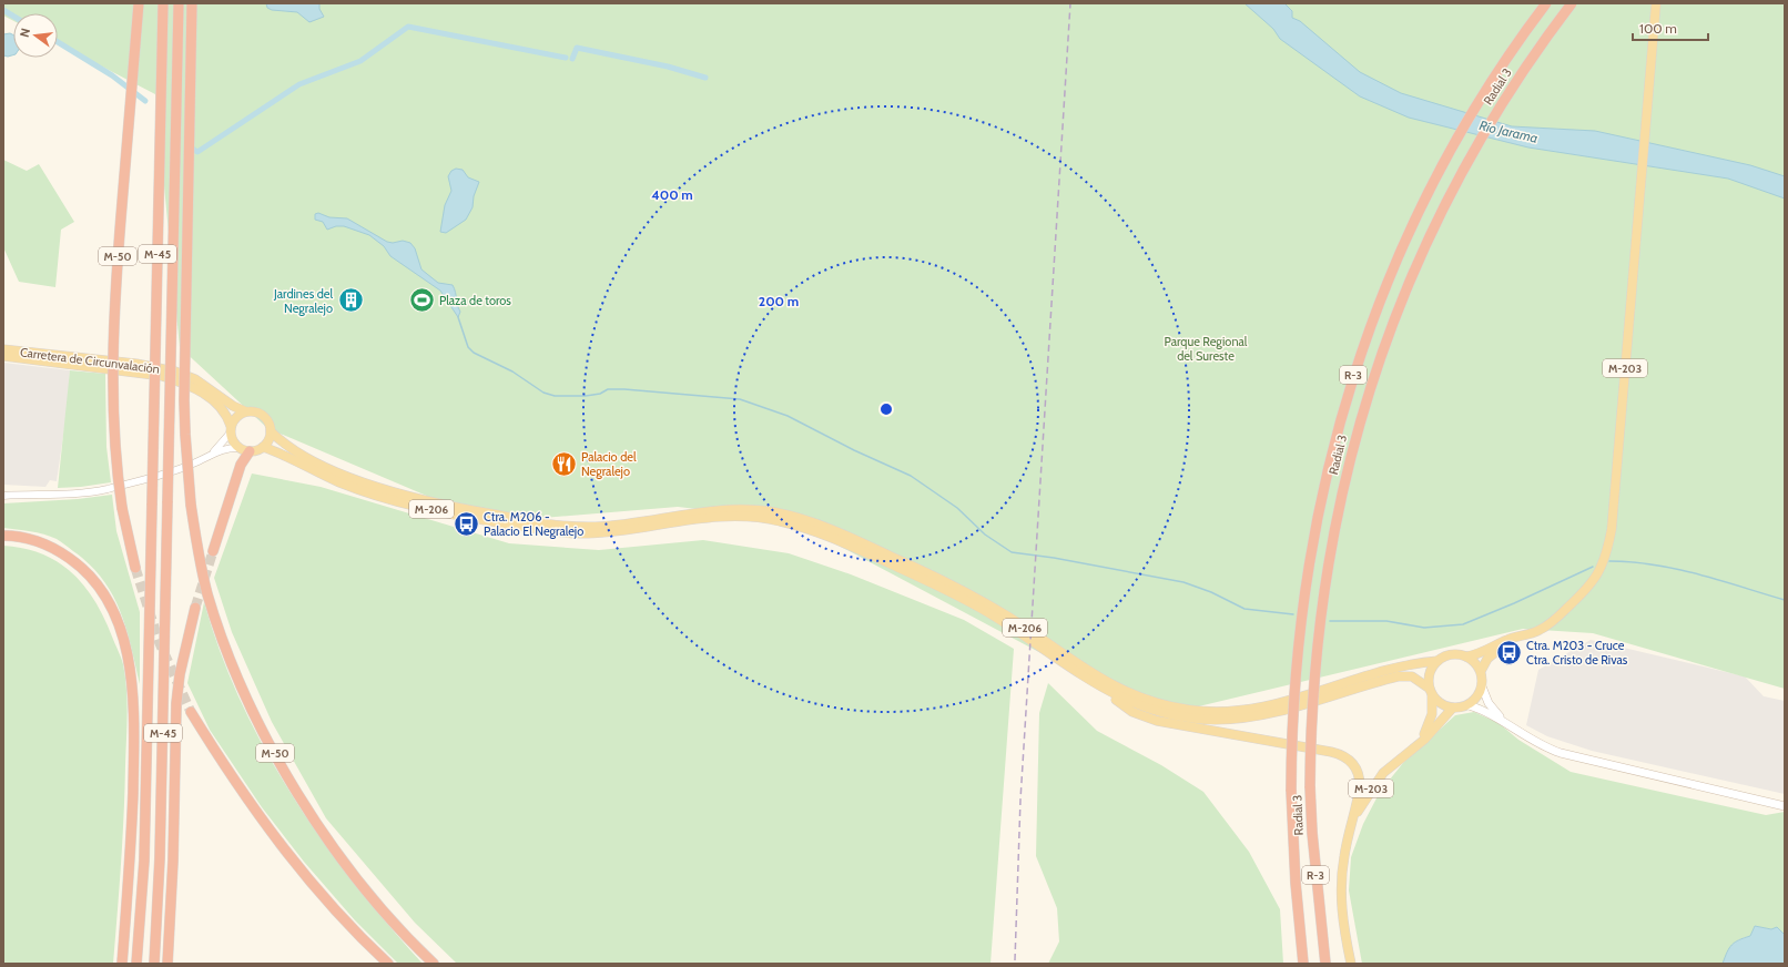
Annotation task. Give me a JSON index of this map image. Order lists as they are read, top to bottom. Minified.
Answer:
{"streets":{"highway":["Radial 3","M-45","M-50","R-3"],"main road":["Carretera de Circunvalación","M-203","M-206"]},"crossings":[["Carretera de Circunvalación","M-206"],["M-203","M-206"]],"water":["Río Jarama"],"parks":["Parque Regional del Sureste"],"places":{"building":["Jardines del Negralejo"],"sports":["Plaza de toros"],"restaurant":["Palacio del Negralejo"],"bus stop":["Ctra. M206 - Palacio El Negralejo","Ctra. M203 - Cruce Ctra. Cristo de Rivas"]},"scale_bar":"100 m","north":"left","rings":["400 m","200 m"]}
